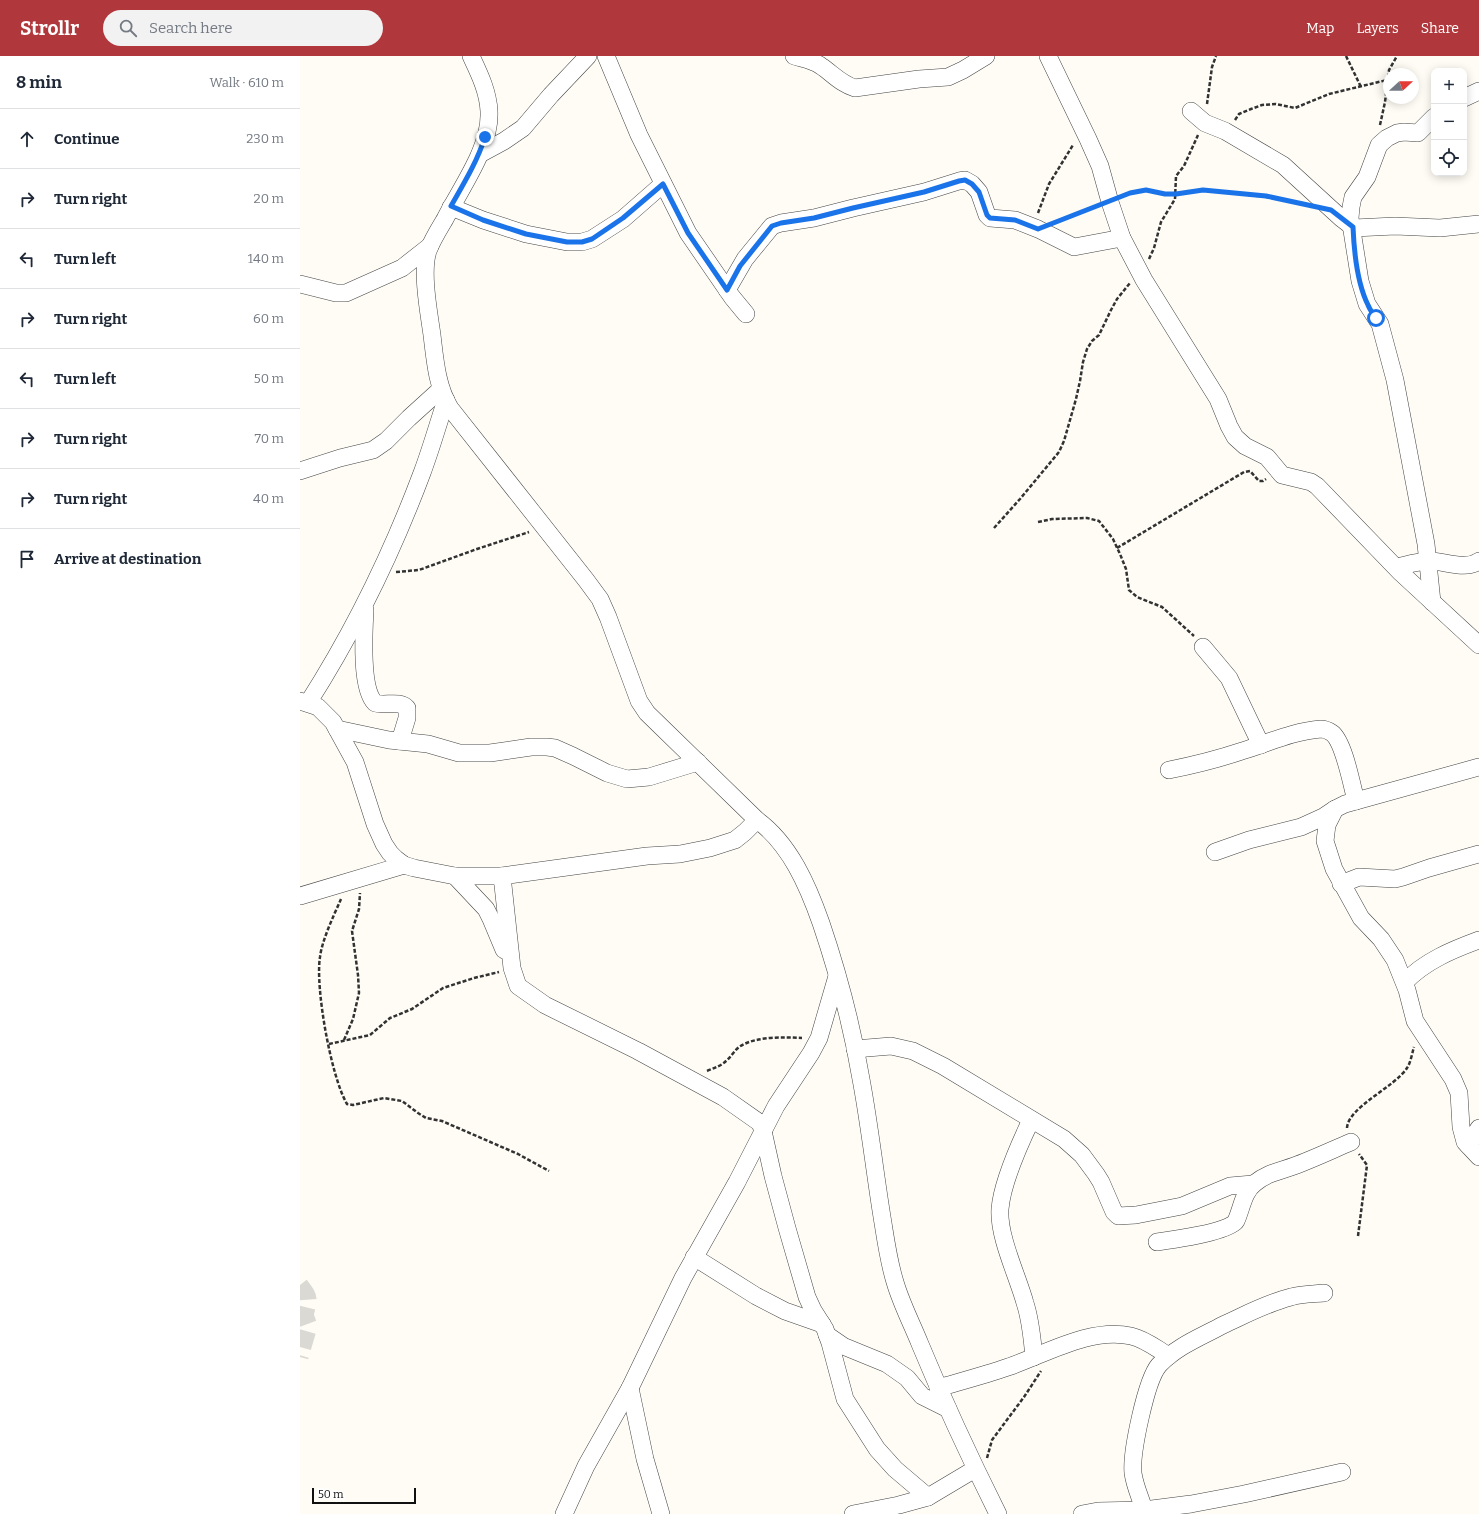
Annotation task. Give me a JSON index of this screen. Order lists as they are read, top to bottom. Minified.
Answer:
{"scale_bar":"50 m","north":"right","page":{"header":"Strollr","search":"Search here","nav":["Map","Layers","Share"],"heading":["8 min","Walk · 610 m"],"map_buttons":["+","−"],"list":[["Continue","230 m"],["Turn right","20 m"],["Turn left","140 m"],["Turn right","60 m"],["Turn left","50 m"],["Turn right","70 m"],["Turn right","40 m"],"Arrive at destination"],"scale":"50 m"}}
